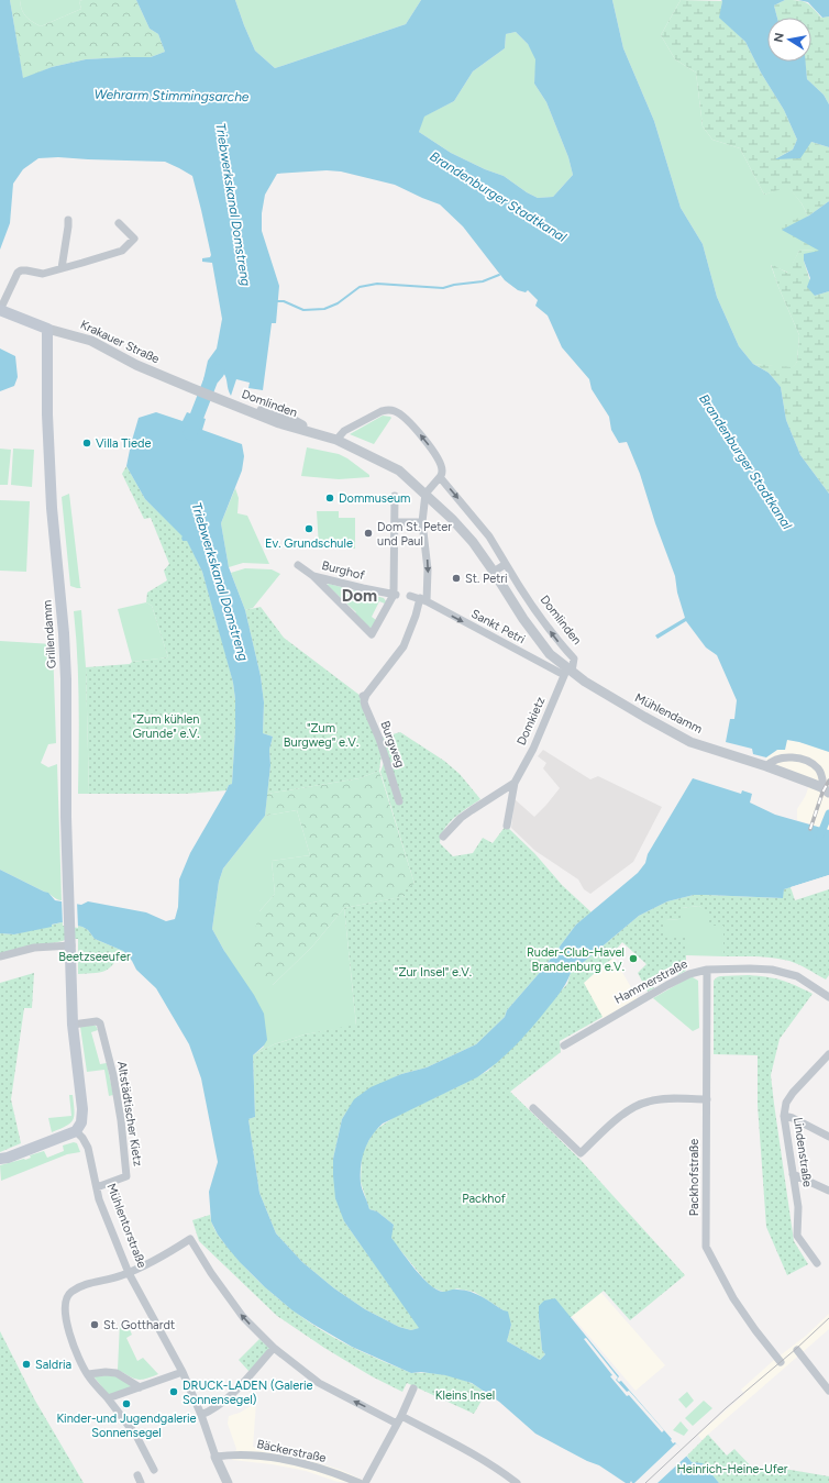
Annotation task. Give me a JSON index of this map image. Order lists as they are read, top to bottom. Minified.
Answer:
{"streets":{"main road":["Krakauer Straße","Grillendamm"],"street":["Domlinden","Burghof","Sankt Petri","Mühlendamm","Domkietz","Burgweg","Hammerstraße","Altstädtischer Kietz","Lindenstraße","Packhofstraße","Mühlentorstraße","Bäckerstraße"]},"crossings":[["Krakauer Straße","Domlinden"],["Krakauer Straße","Grillendamm"],["Domlinden","Sankt Petri"],["Domlinden","Mühlendamm"],["Domlinden","Domkietz"],["Domlinden","Burgweg"],["Sankt Petri","Mühlendamm"],["Sankt Petri","Domkietz"],["Sankt Petri","Burgweg"],["Mühlendamm","Domkietz"],["Hammerstraße","Packhofstraße"],["Altstädtischer Kietz","Mühlentorstraße"],["Mühlentorstraße","Bäckerstraße"]],"one_way":["Sankt Petri"],"districts":["Dom"],"water":["Wehrarm Stimmingsarche","Brandenburger Stadtkanal","Triebwerkskanal Domstreng"],"parks":["\"Zum kühlen Grunde\" e.V.","\"Zum Burgweg\" e.V.","Beetzseeufer","\"Zur Insel\" e.V.","Packhof","Kleins Insel","Heinrich-Heine-Ufer"],"places":["Villa Tiede","Dommuseum","Ev. Grundschule","Dom St. Peter und Paul","St. Petri","Ruder-Club-Havel Brandenburg e.V.","St. Gotthardt","Saldria","DRUCK-LADEN (Galerie Sonnensegel)","Kinder-und Jugendgalerie Sonnensegel"],"north":"left"}
